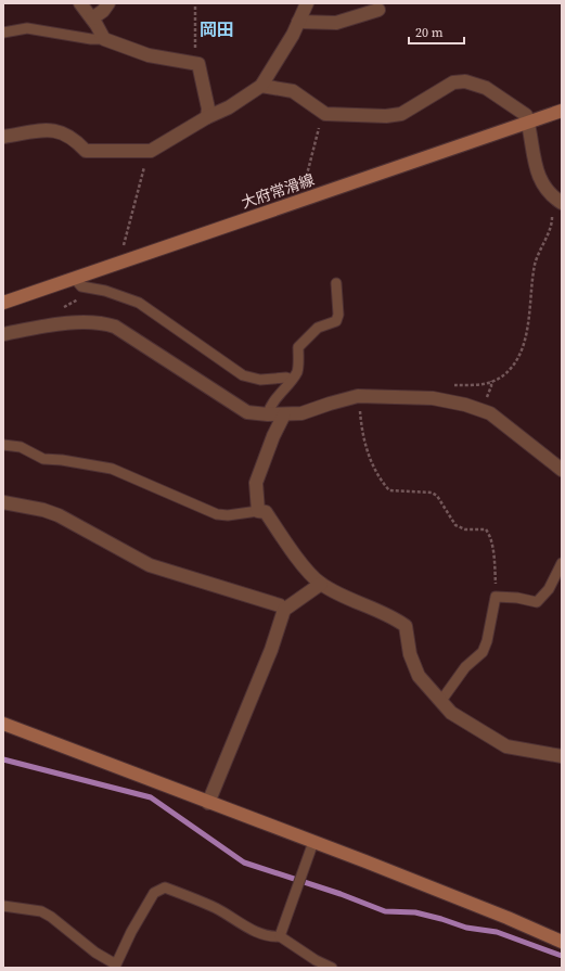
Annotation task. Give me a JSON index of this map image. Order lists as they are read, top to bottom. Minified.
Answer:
{"streets":{"main road":["大府常滑線"]},"districts":["岡田"],"scale_bar":"20 m"}
